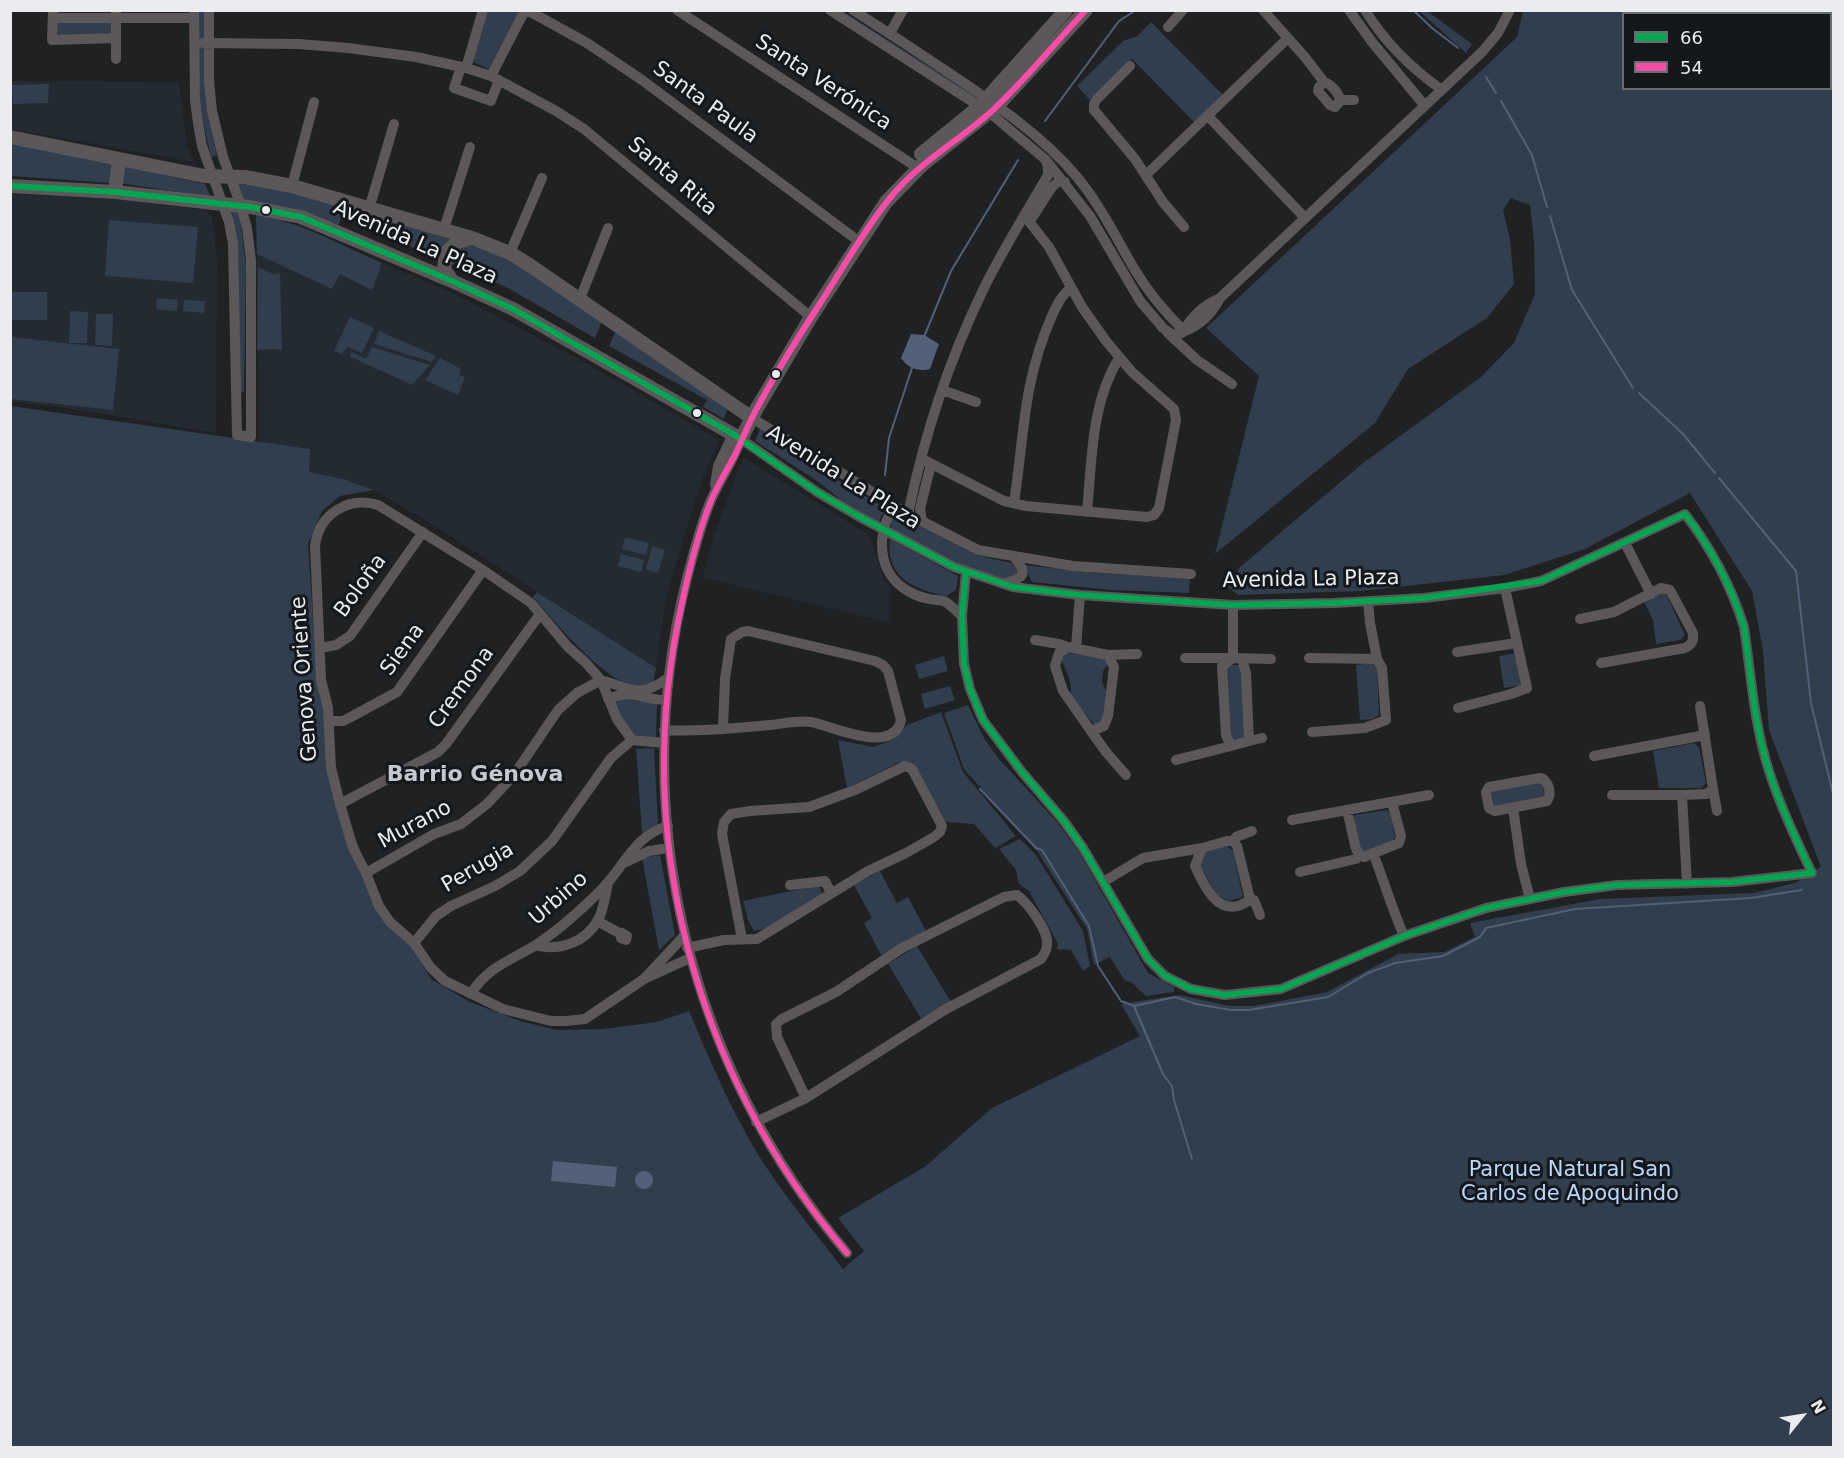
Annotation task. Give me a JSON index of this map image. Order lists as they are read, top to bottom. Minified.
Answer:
{"streets":{"main road":["Avenida La Plaza"],"street":["Santa Verónica","Santa Paula","Santa Rita","Boloña","Siena","Genova Oriente","Cremona","Murano","Perugia","Urbino"]},"crossings":[["Boloña","Genova Oriente"],["Siena","Genova Oriente"],["Genova Oriente","Cremona"],["Genova Oriente","Murano"],["Genova Oriente","Perugia"],["Genova Oriente","Urbino"]],"districts":["Barrio Génova"],"parks":["Parque Natural San Carlos de Apoquindo"],"lines":["transit line 54","transit line 66"],"legend":["66","54"],"north":"top right"}
